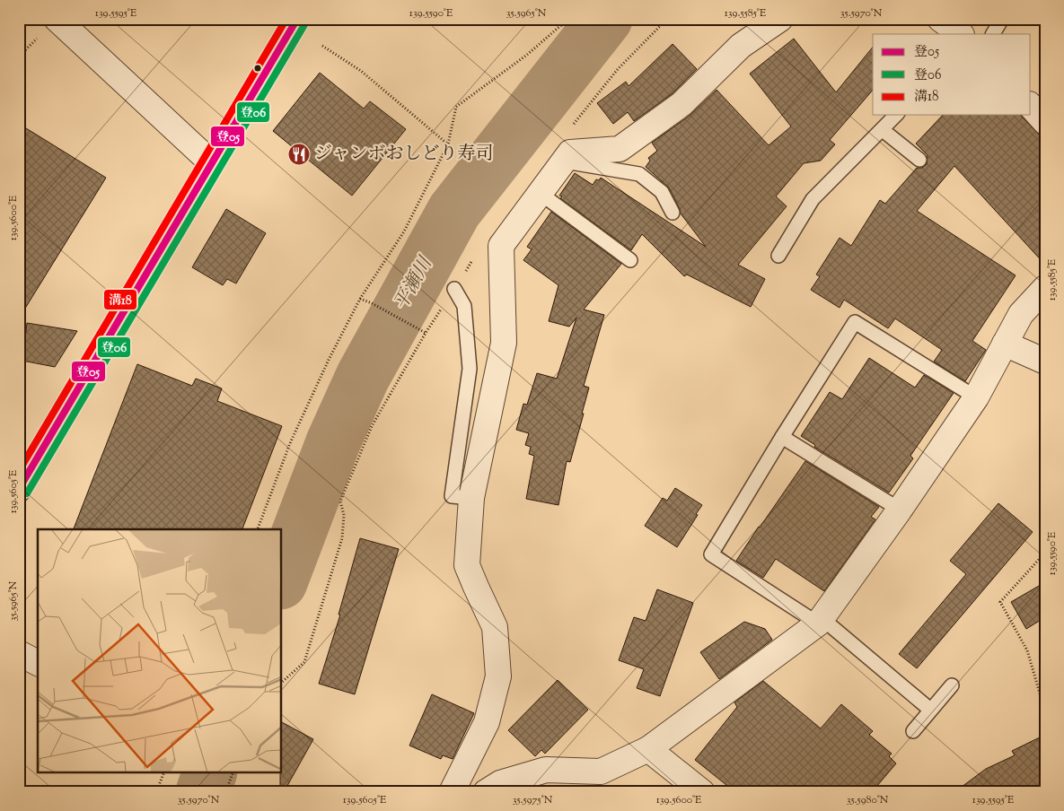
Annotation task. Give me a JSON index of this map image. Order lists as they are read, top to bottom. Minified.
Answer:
{"water":["平瀬川"],"places":{"restaurant":["ジャンボおしどり寿司"]},"lines":["transit line 登05","transit line 溝18","transit line 登06"],"legend":["登05","登06","溝18"],"coordinates":["139.5595°E","139.5590°E","35.5965°N","139.5585°E","35.5970°N","139.5600°E","139.5605°E","35.5975°N","35.5980°N"]}
